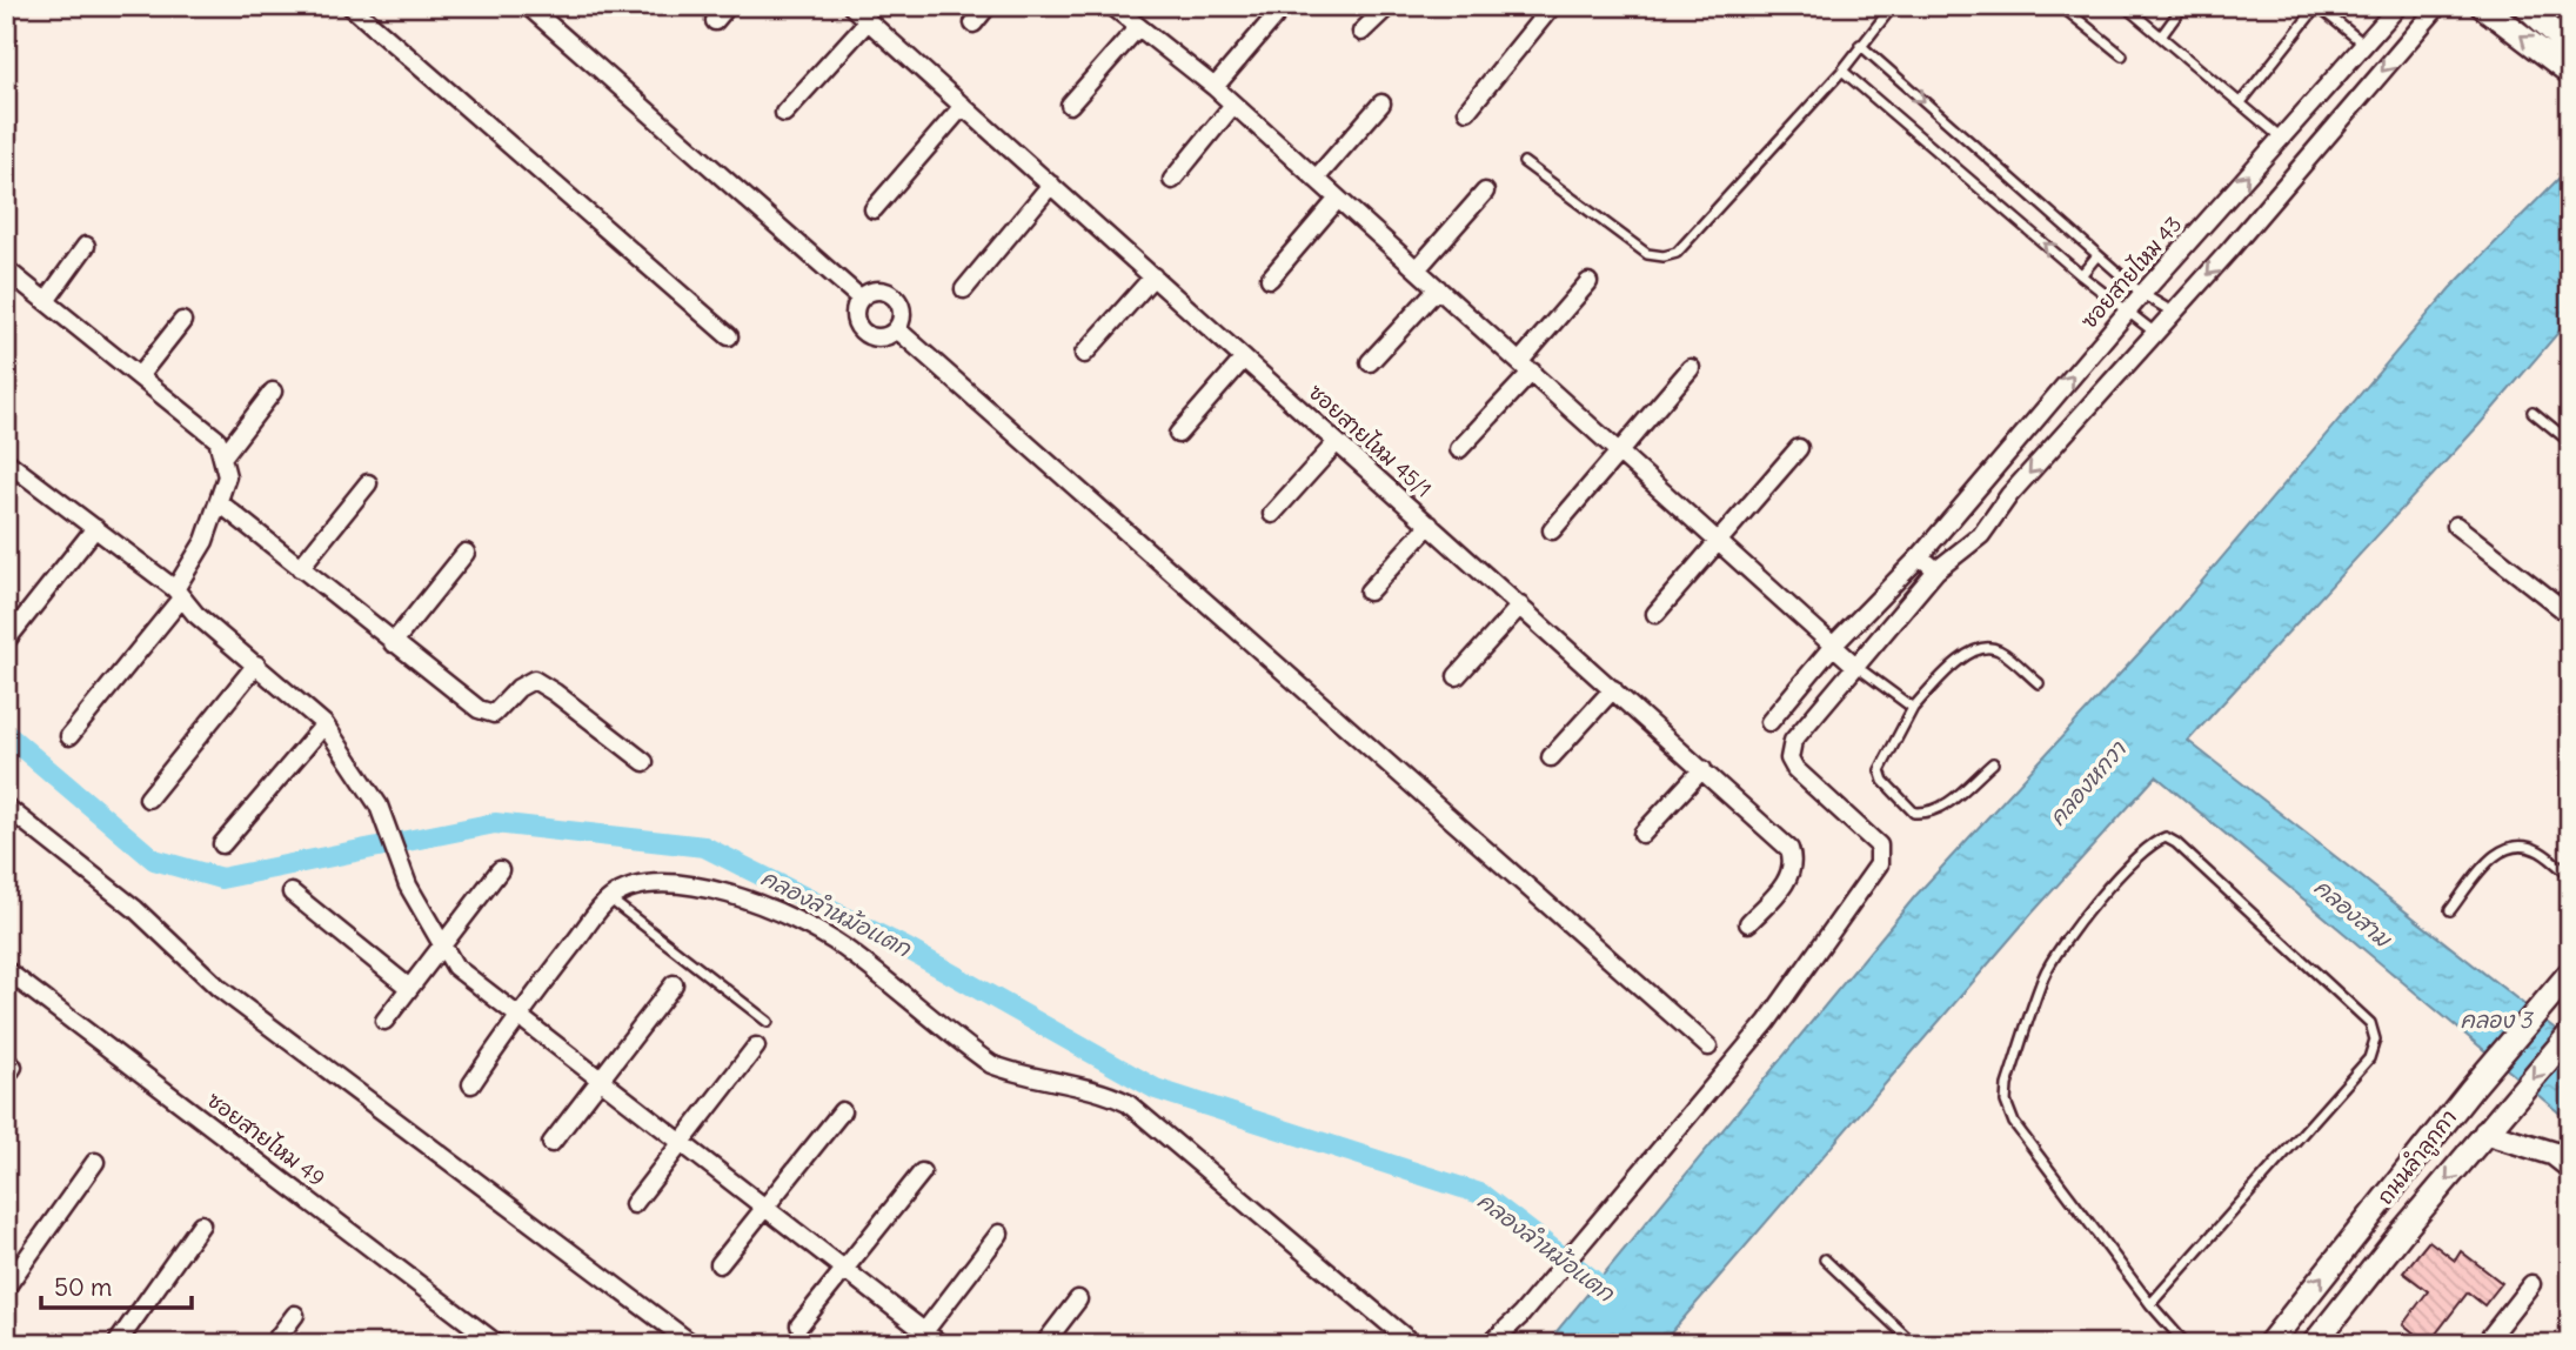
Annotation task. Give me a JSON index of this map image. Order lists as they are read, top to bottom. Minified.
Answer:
{"streets":{"main road":["ถนนลำลูกกา"],"street":["ซอยสายไหม 43","ซอยสายไหม 45/1","ซอยสายไหม 49"]},"water":["คลองหกวา","คลองลำหม้อแตก","คลองสาม","คลอง 3"],"scale_bar":"50 m"}
